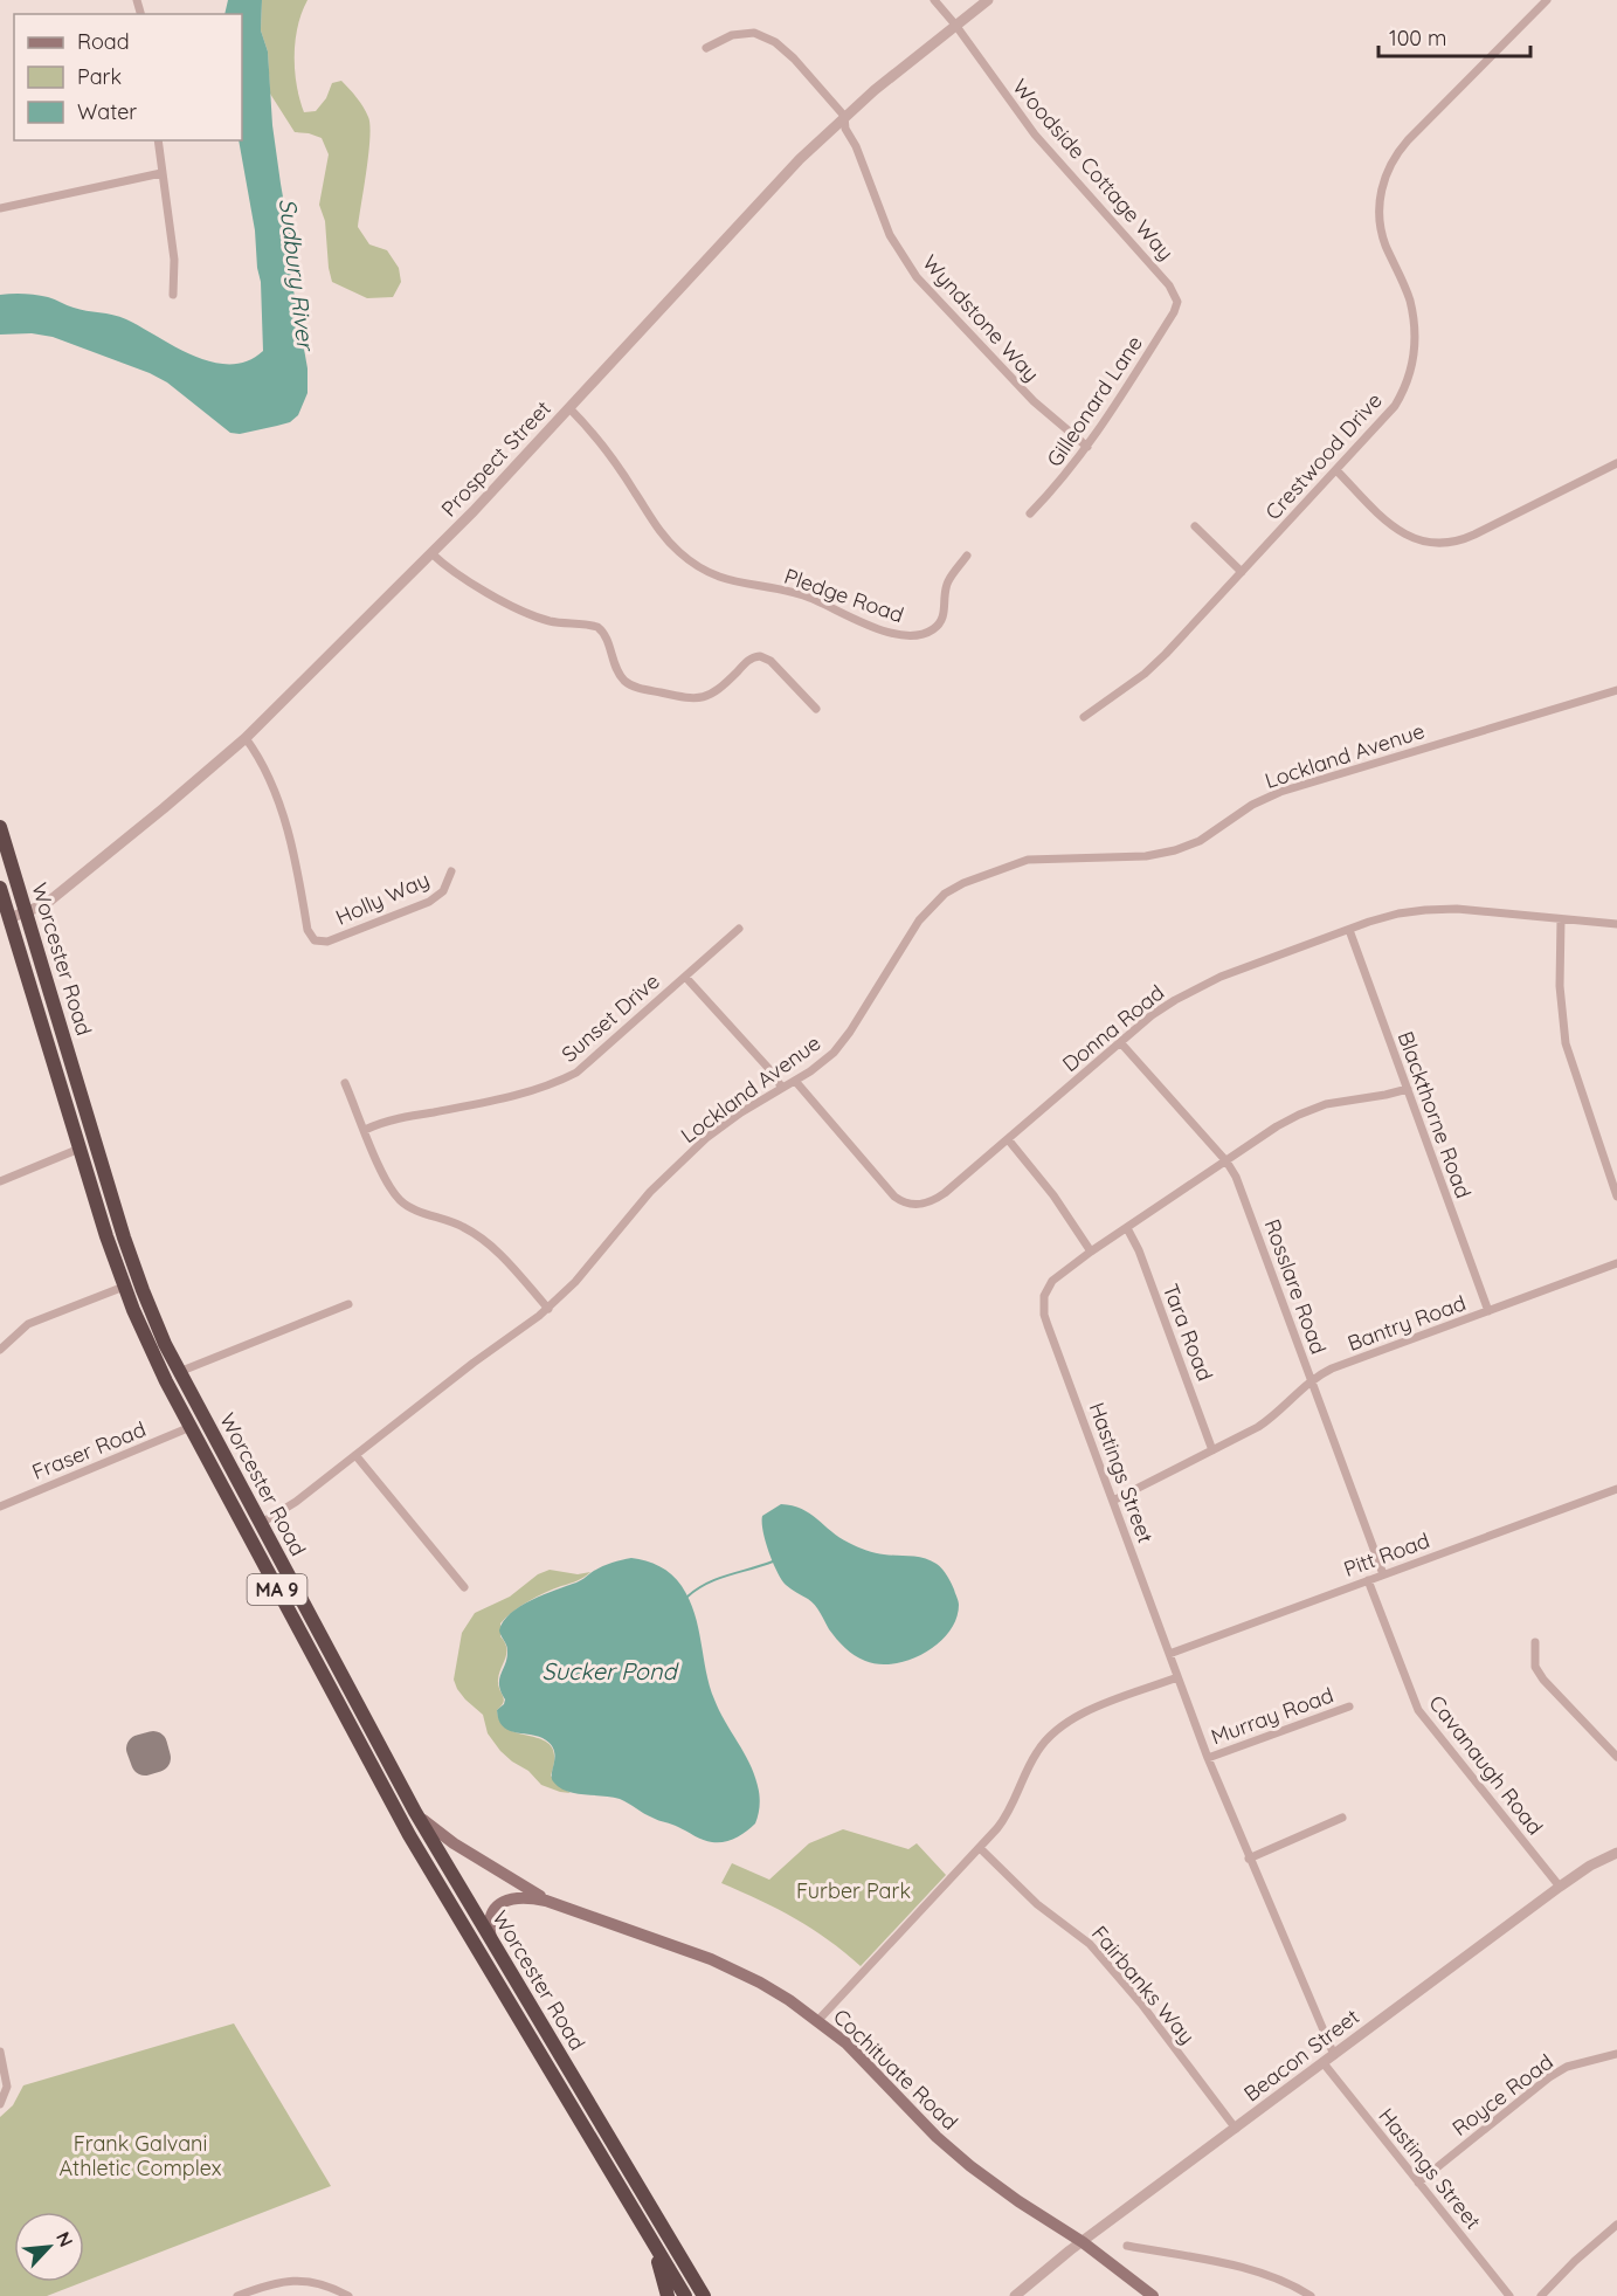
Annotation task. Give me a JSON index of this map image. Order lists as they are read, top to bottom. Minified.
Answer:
{"streets":{"highway":["Worcester Road","MA 9"],"main road":["Cochituate Road"],"street":["Woodside Cottage Way","Wyndstone Way","Gilleonard Lane","Crestwood Drive","Prospect Street","Pledge Road","Lockland Avenue","Holly Way","Sunset Drive","Donna Road","Blackthorne Road","Rosslare Road","Bantry Road","Tara Road","Fraser Road","Hastings Street","Pitt Road","Murray Road","Cavanaugh Road","Fairbanks Way","Beacon Street","Royce Road"]},"crossings":[["Woodside Cottage Way","Gilleonard Lane"],["Woodside Cottage Way","Prospect Street"],["Wyndstone Way","Gilleonard Lane"],["Wyndstone Way","Prospect Street"],["Prospect Street","Pledge Road"],["Prospect Street","Holly Way"],["Prospect Street","Worcester Road"],["Lockland Avenue","Worcester Road"],["Lockland Avenue","Donna Road"],["Worcester Road","Fraser Road"],["Worcester Road","Cochituate Road"],["Donna Road","Blackthorne Road"],["Donna Road","Rosslare Road"],["Blackthorne Road","Bantry Road"],["Blackthorne Road","Hastings Street"],["Rosslare Road","Bantry Road"],["Rosslare Road","Hastings Street"],["Rosslare Road","Pitt Road"],["Bantry Road","Tara Road"],["Bantry Road","Hastings Street"],["Tara Road","Hastings Street"],["Hastings Street","Pitt Road"],["Hastings Street","Murray Road"],["Hastings Street","Beacon Street"],["Hastings Street","Royce Road"],["Pitt Road","Cavanaugh Road"],["Cavanaugh Road","Beacon Street"],["Fairbanks Way","Beacon Street"],["Beacon Street","Cochituate Road"]],"water":["Sudbury River","Sucker Pond"],"parks":["Furber Park","Frank Galvani Athletic Complex"],"legend":["Road","Park","Water"],"scale_bar":"100 m","north":"top right"}
